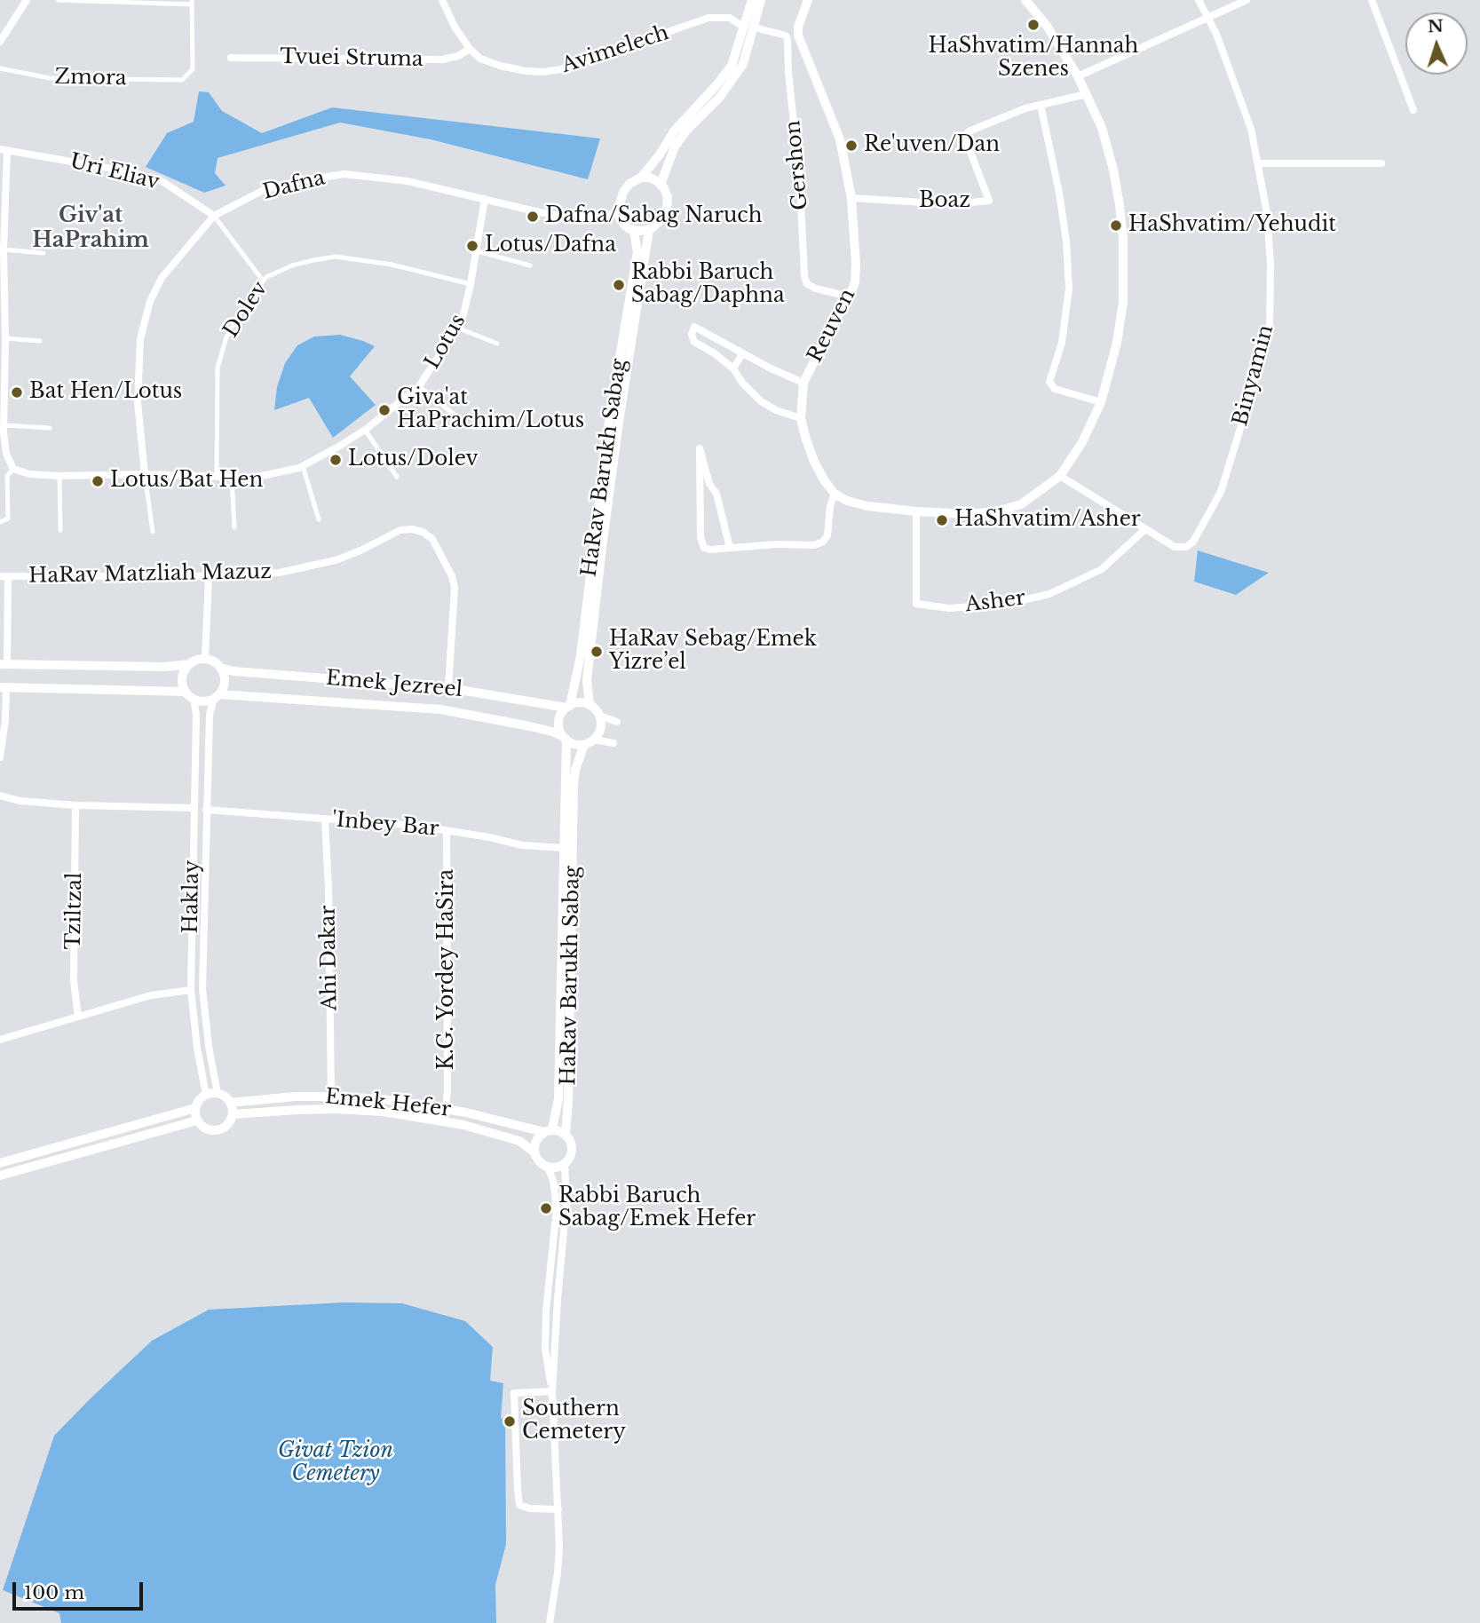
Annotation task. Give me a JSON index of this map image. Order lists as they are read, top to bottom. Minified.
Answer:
{"streets":{"street":["Avimelech","Tvuei Struma","Zmora","Gershon","Uri Eliav","Dafna","Boaz","Dolev","Reuven","Lotus","Binyamin","HaRav Barukh Sabag","HaRav Matzliah Mazuz","Asher","Emek Jezreel","'Inbey Bar","Haklay","Tziltzal","Ahi Dakar","K.G. Yordey HaSira","Emek Hefer"]},"crossings":[["Avimelech","Tvuei Struma"],["Gershon","Reuven"],["Uri Eliav","Dafna"],["Uri Eliav","Dolev"],["Dafna","Lotus"],["Dafna","HaRav Barukh Sabag"],["Boaz","Reuven"],["Dolev","Lotus"],["Binyamin","Asher"],["HaRav Barukh Sabag","Emek Jezreel"],["HaRav Barukh Sabag","'Inbey Bar"],["HaRav Barukh Sabag","Emek Hefer"],["HaRav Matzliah Mazuz","Emek Jezreel"],["Emek Jezreel","Haklay"],["'Inbey Bar","Haklay"],["'Inbey Bar","Ahi Dakar"],["'Inbey Bar","K.G. Yordey HaSira"],["Haklay","Emek Hefer"],["Ahi Dakar","Emek Hefer"],["K.G. Yordey HaSira","Emek Hefer"]],"districts":["Giv'at HaPrahim"],"parks":["Givat Tzion Cemetery"],"places":["HaShvatim/Hannah Szenes","Re'uven/Dan","Dafna/Sabag Naruch","HaShvatim/Yehudit","Lotus/Dafna","Rabbi Baruch Sabag/Daphna","Bat Hen/Lotus","Giva'at HaPrachim/Lotus","Lotus/Dolev","Lotus/Bat Hen","HaShvatim/Asher","HaRav Sebag/Emek Yizre’el","Rabbi Baruch Sabag/Emek Hefer","Southern Cemetery"],"scale_bar":"100 m","north":"top"}
